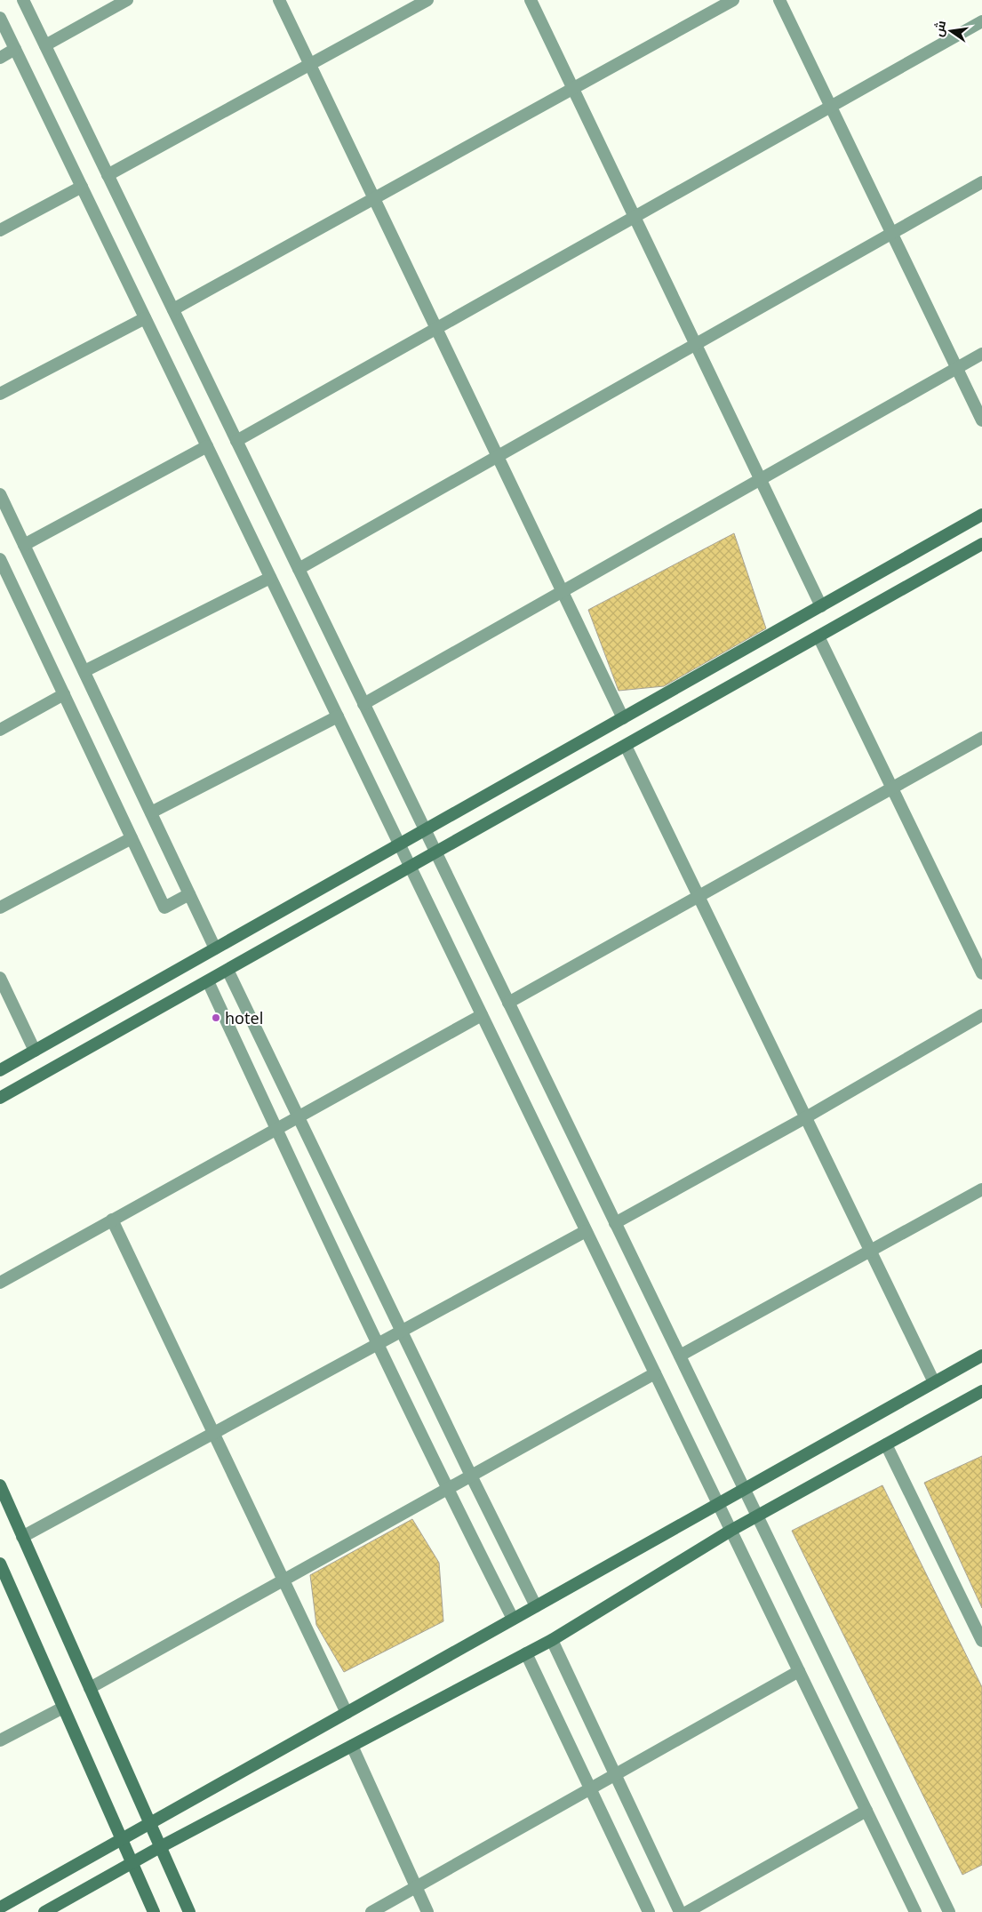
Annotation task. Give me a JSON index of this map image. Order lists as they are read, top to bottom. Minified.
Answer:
{"places":["hotel"],"north":"left"}
